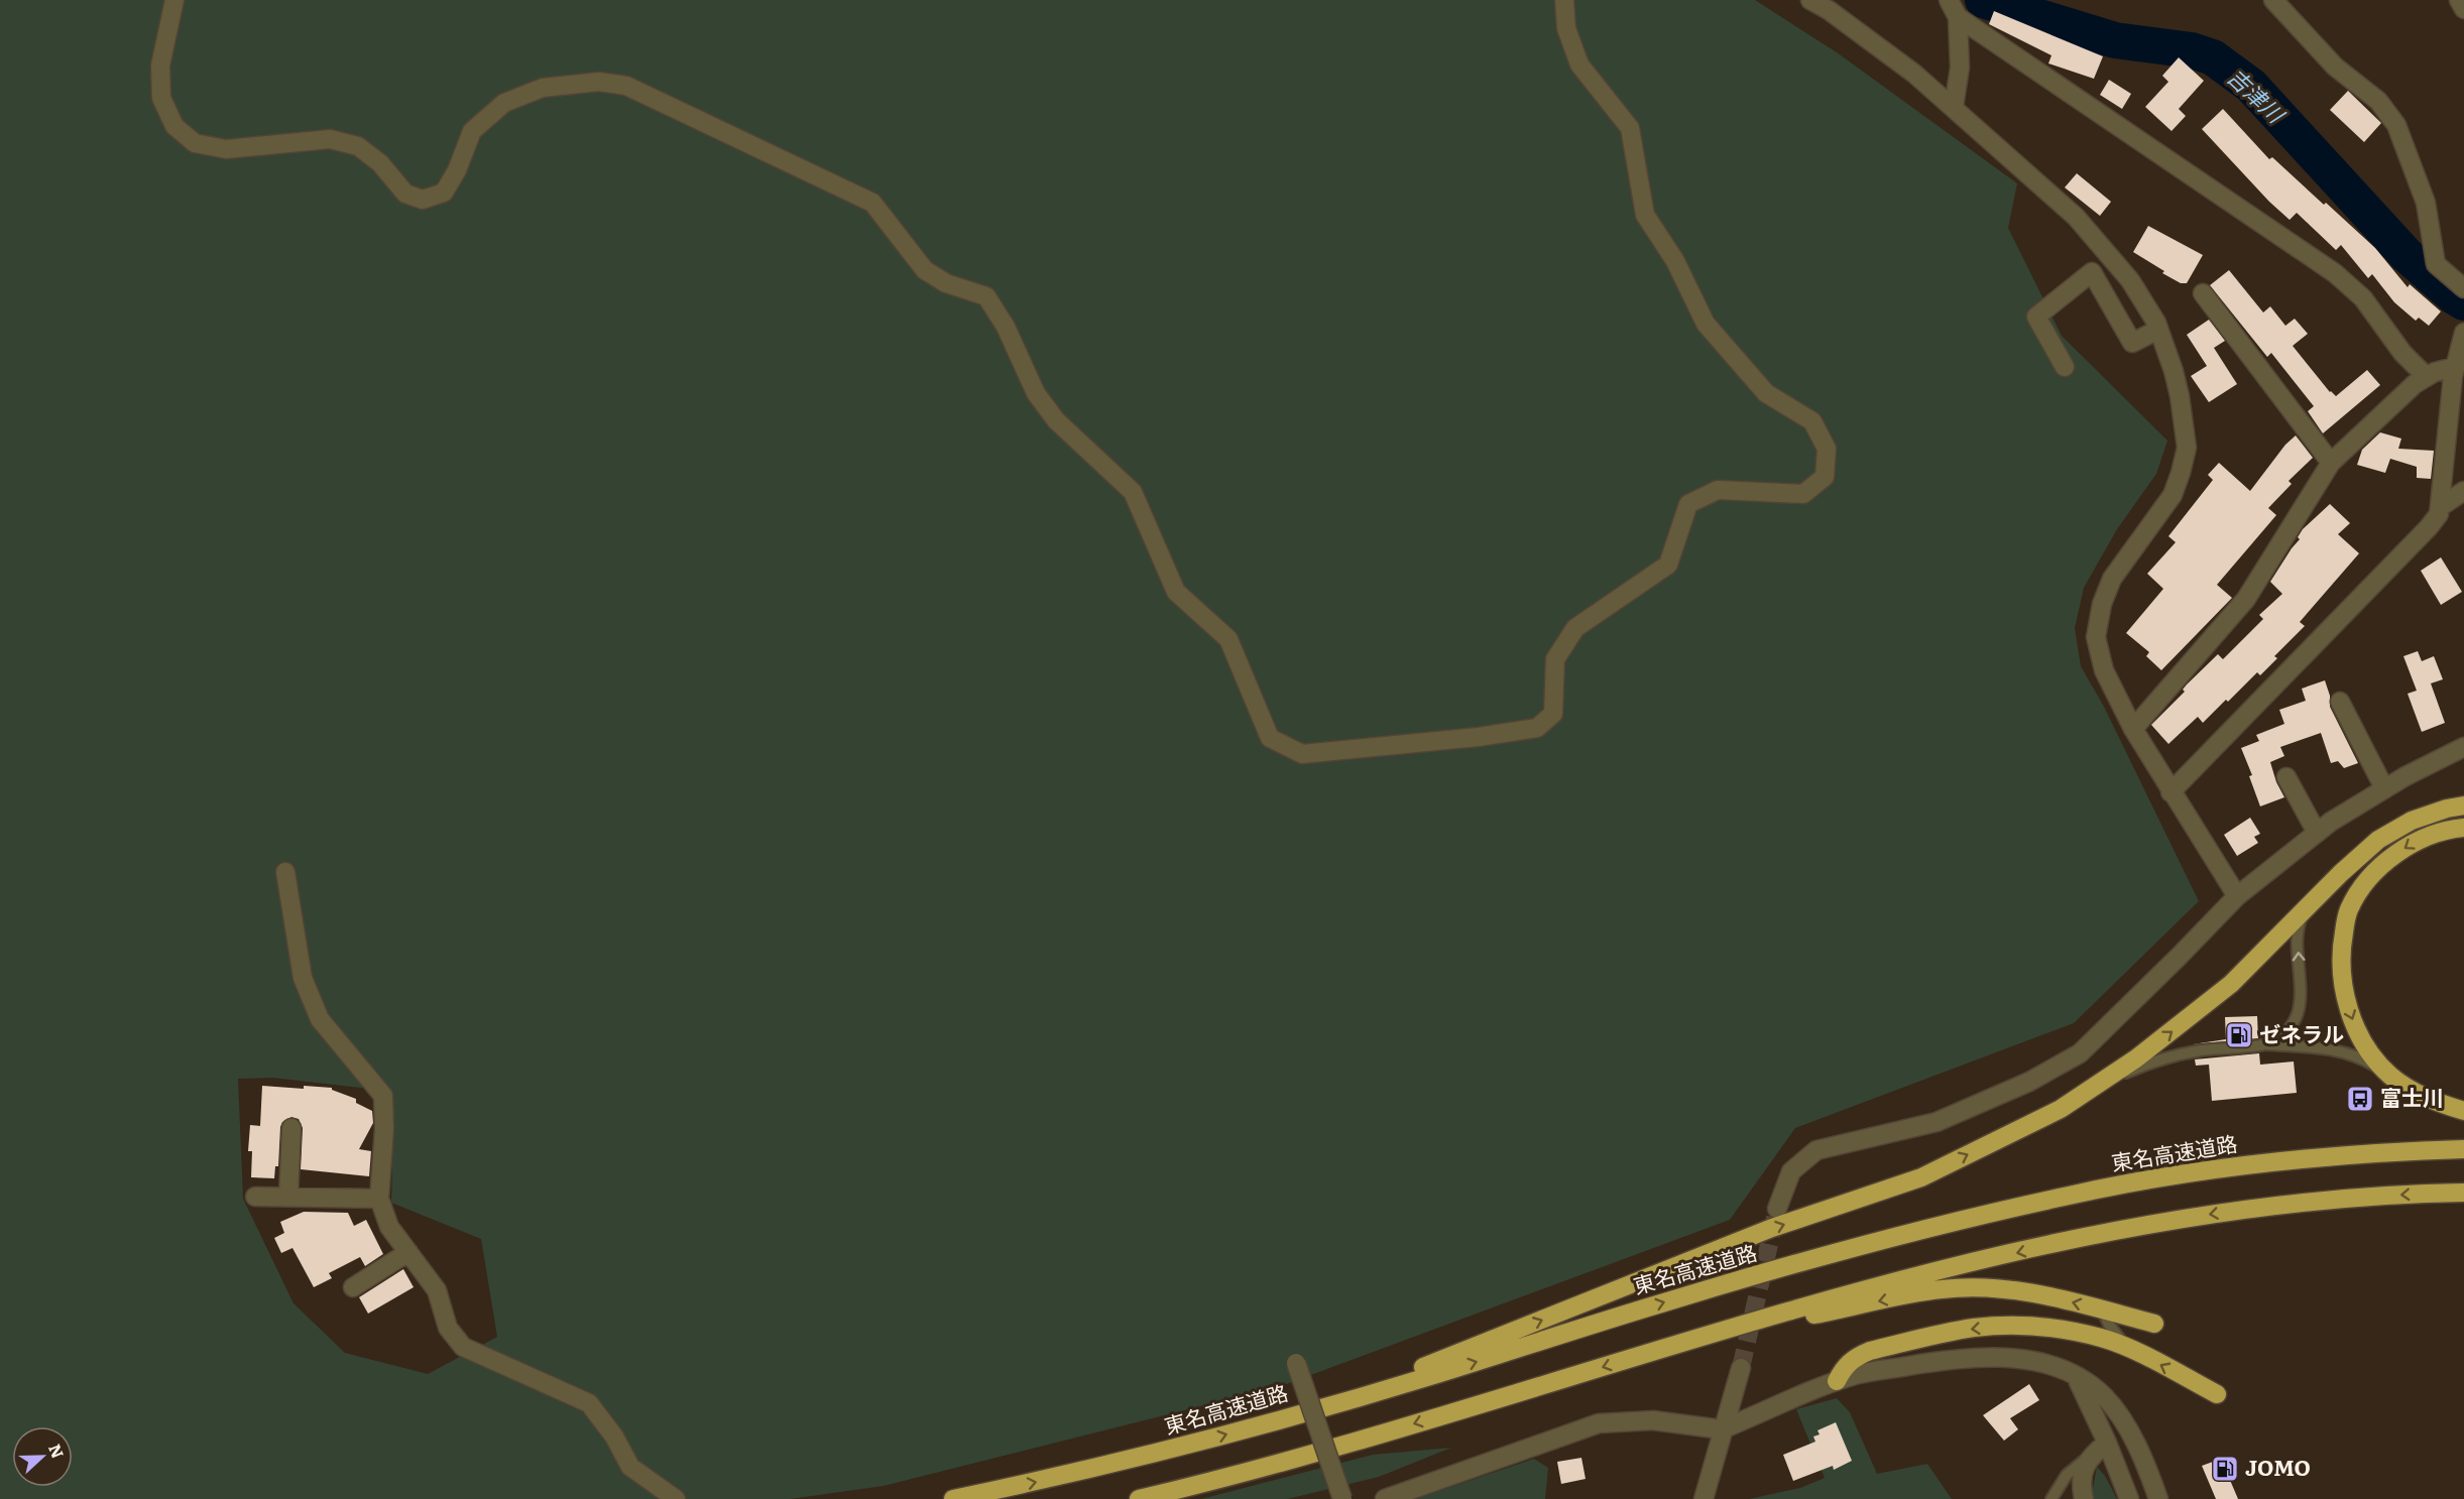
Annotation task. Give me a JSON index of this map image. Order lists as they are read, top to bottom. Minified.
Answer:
{"streets":{"highway":["東名高速道路"]},"water":["吉津川"],"places":{"fuel station":["ゼネラル","JOMO"],"bus stop":["富士川"]},"north":"right"}
